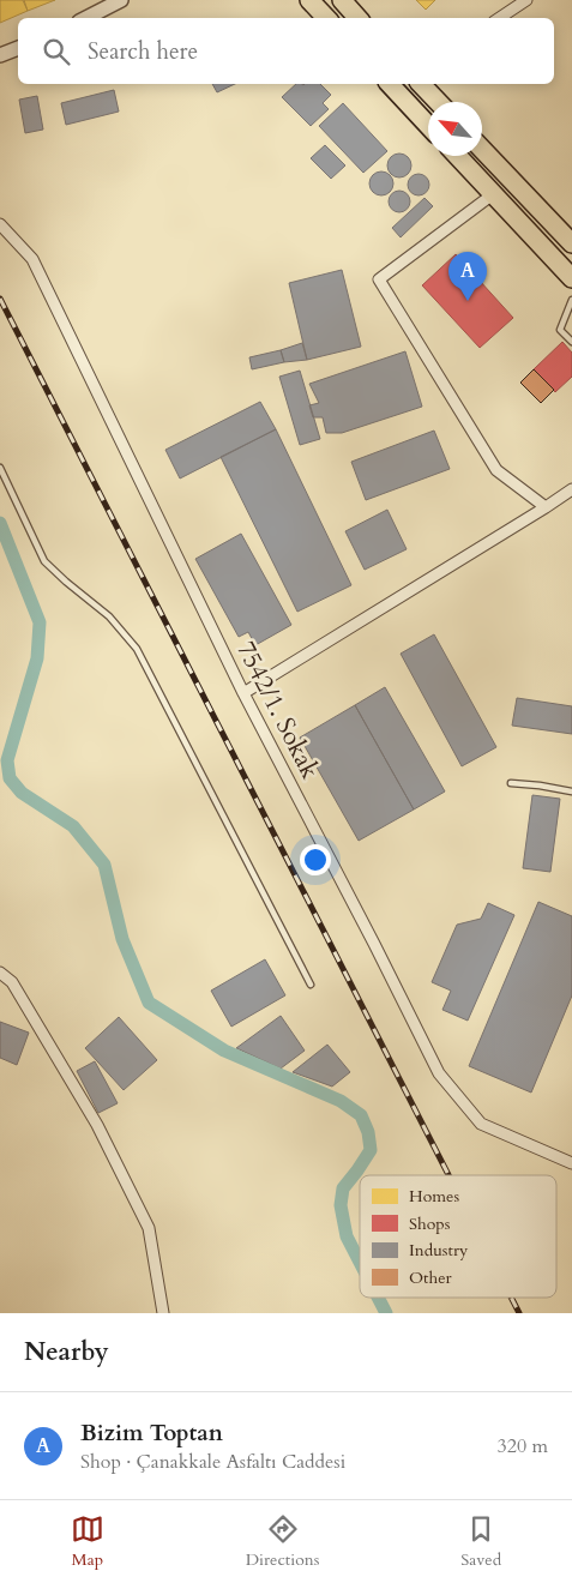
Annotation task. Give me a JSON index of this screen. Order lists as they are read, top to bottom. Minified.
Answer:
{"streets":{"street":["7542/1. Sokak"]},"legend":["Homes","Shops","Industry","Other"],"north":"top left","page":{"search":"Search here","pins":"A","heading":"Nearby","list":[{"mark":"A","name":"Bizim Toptan","note":"Shop · Çanakkale Asfaltı Caddesi","value":"320 m"}],"nav":["Map","Directions","Saved"]}}
